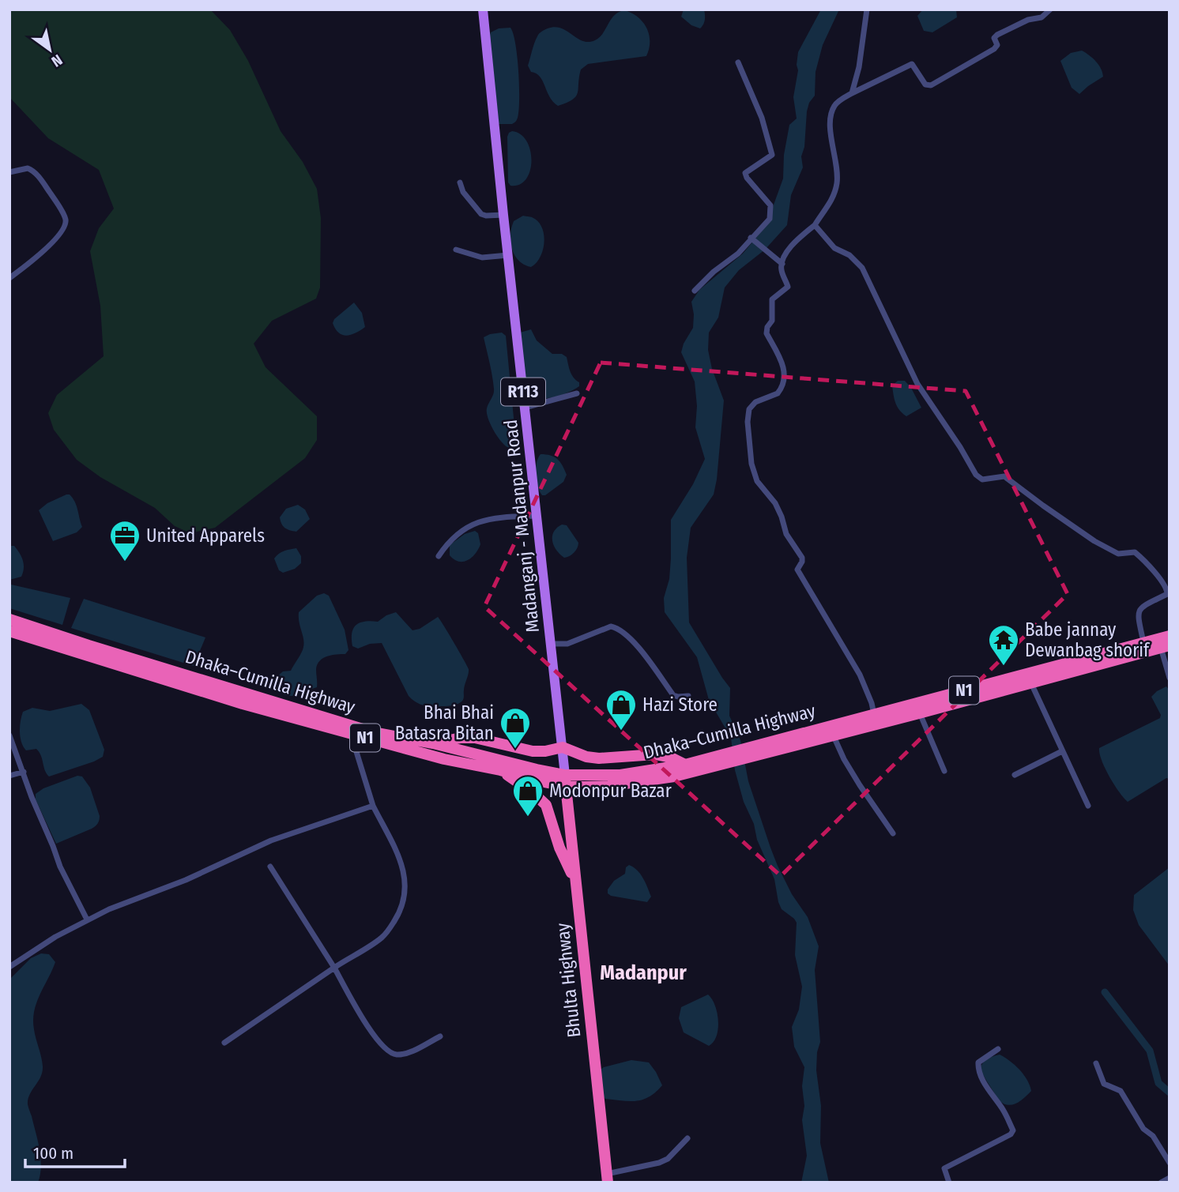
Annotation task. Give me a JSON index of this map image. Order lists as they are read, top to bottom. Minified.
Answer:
{"streets":{"highway":["Dhaka–Cumilla Highway","N1","Bhulta Highway"],"main road":["R113","Madanganj - Madanpur Road"]},"crossings":[["Madanganj - Madanpur Road","Dhaka–Cumilla Highway"],["Madanganj - Madanpur Road","Bhulta Highway"],["Dhaka–Cumilla Highway","Bhulta Highway"]],"districts":["Madanpur"],"places":{"office":["United Apparels"],"temple":["Babe jannay Dewanbag shorif"],"shop":["Hazi Store","Bhai Bhai Batasra Bitan","Modonpur Bazar"]},"scale_bar":"100 m","north":"bottom right"}
